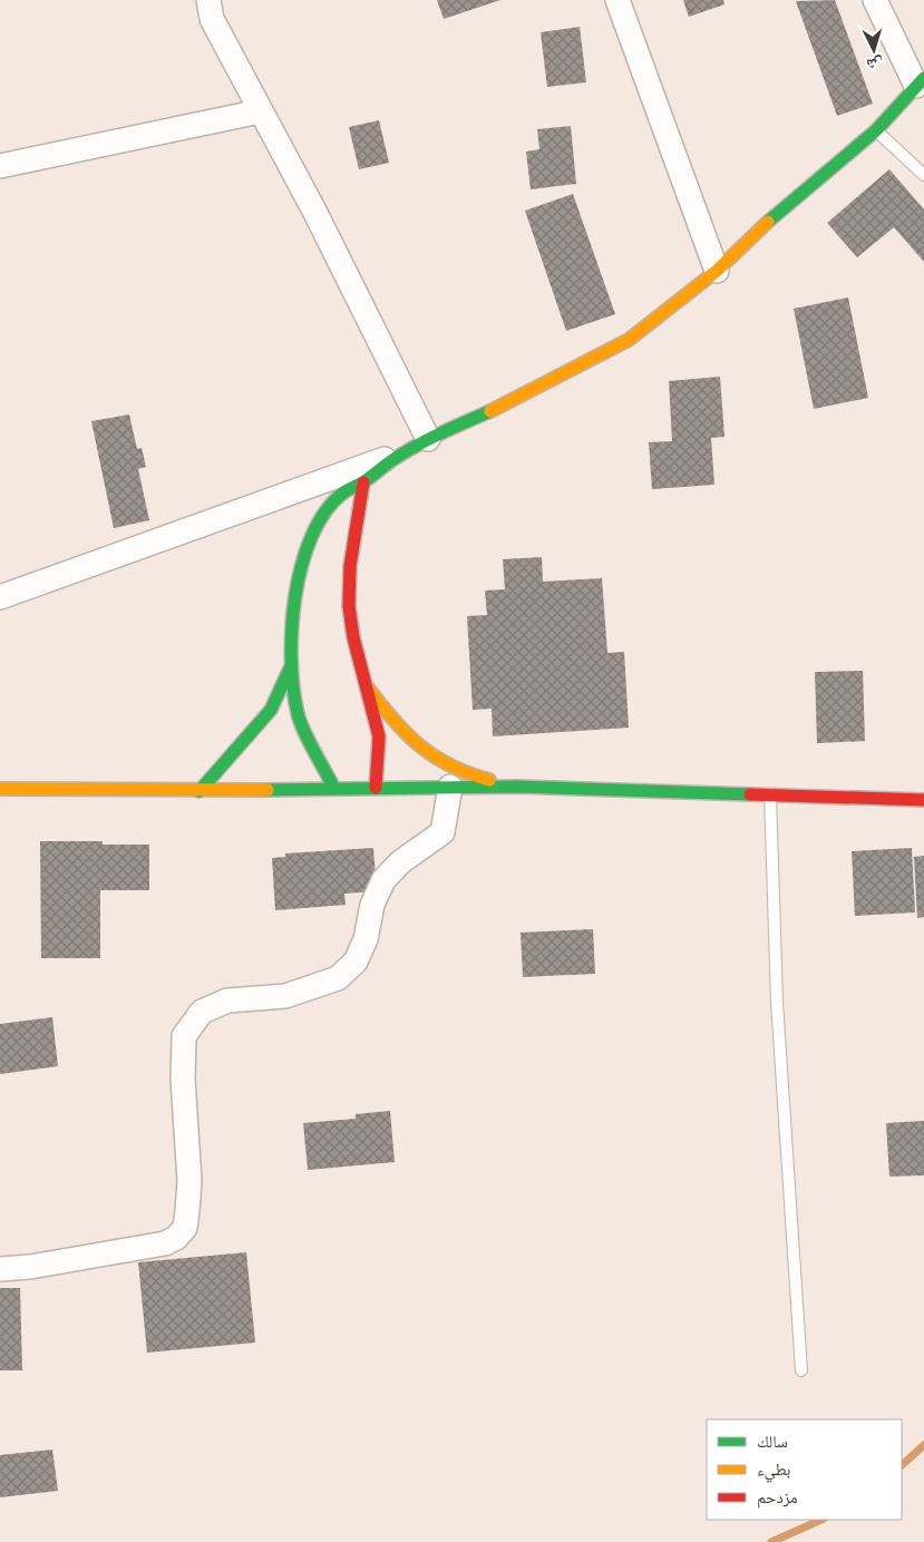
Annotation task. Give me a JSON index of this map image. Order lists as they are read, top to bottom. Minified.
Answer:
{"legend":["سالك","بطيء","مزدحم"],"north":"bottom"}
